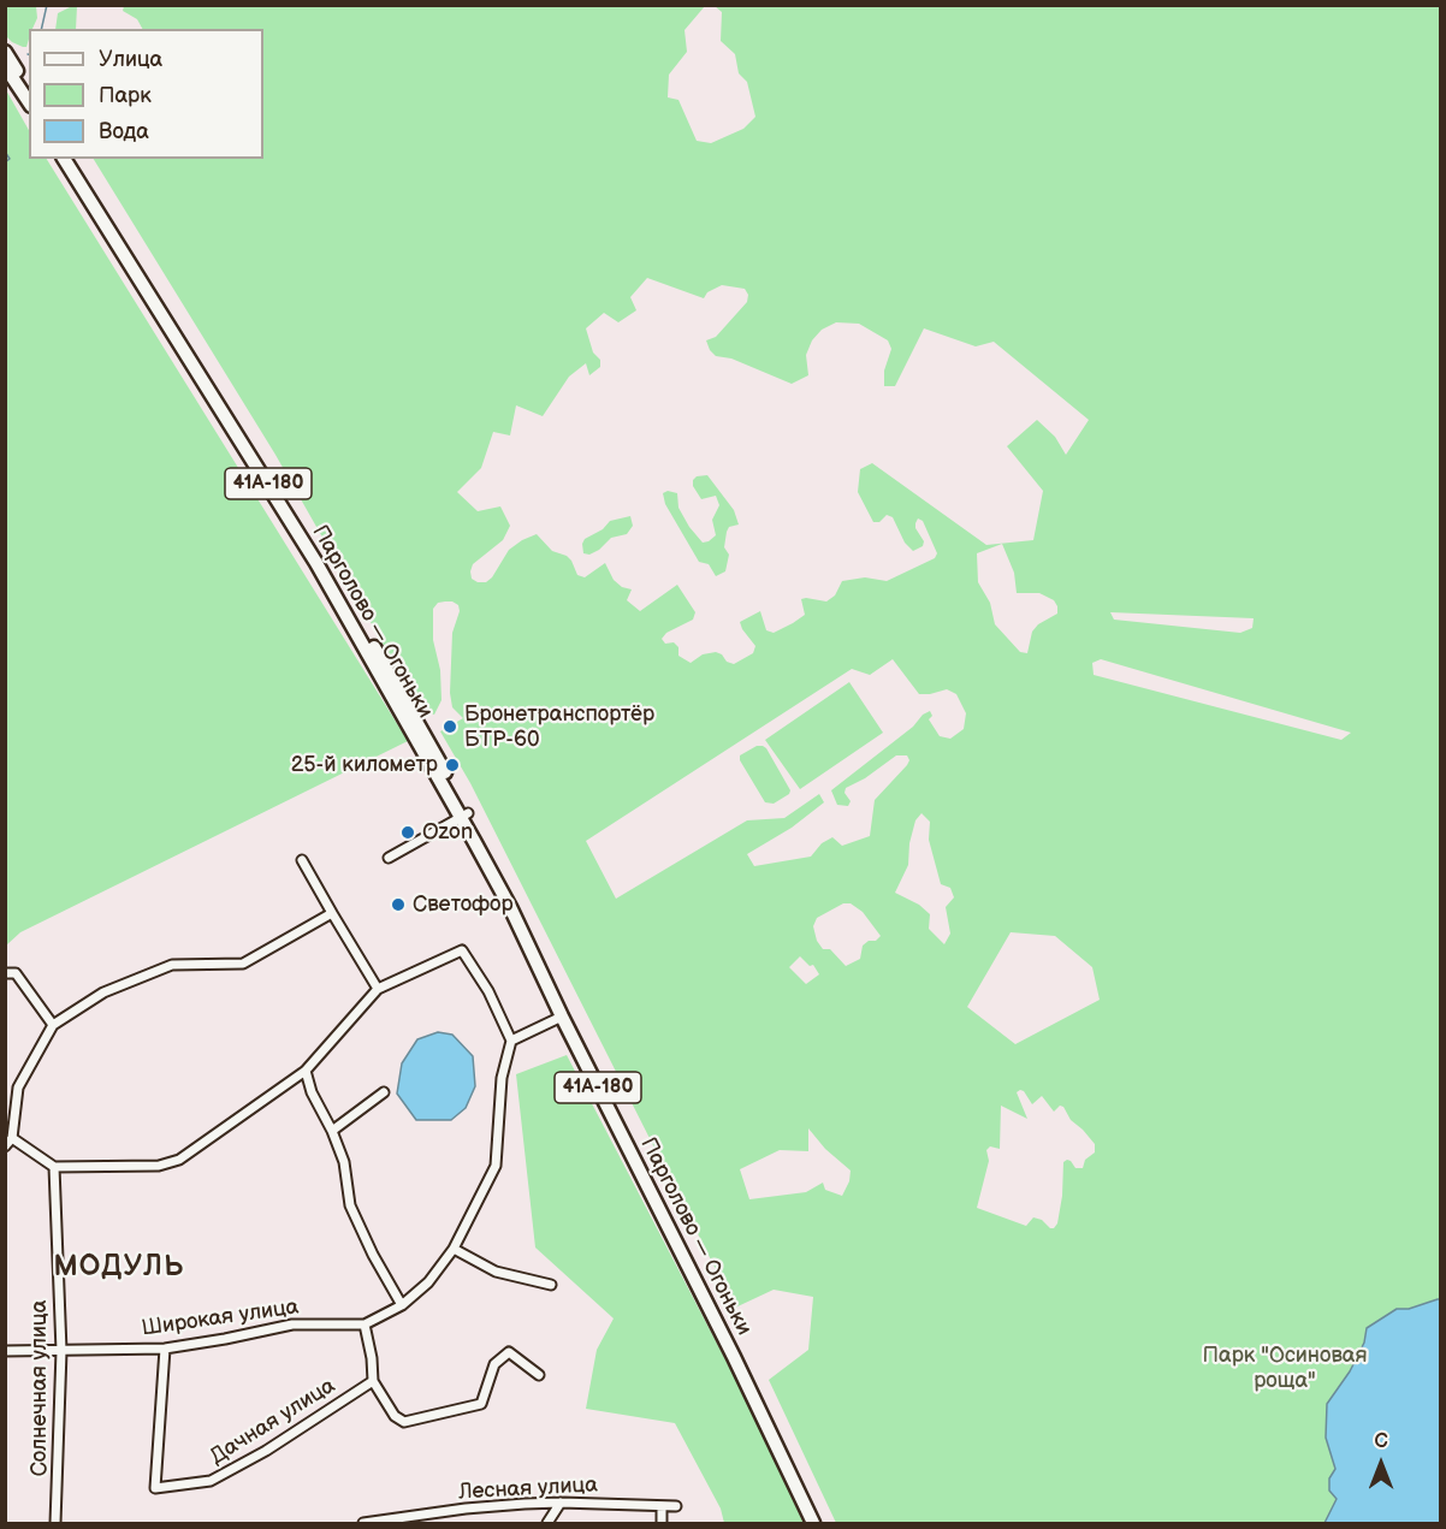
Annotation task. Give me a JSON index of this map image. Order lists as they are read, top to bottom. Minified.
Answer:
{"streets":{"main road":["41А-180","Парголово — Огоньки"],"street":["Широкая улица","Солнечная улица","Дачная улица","Лесная улица"]},"crossings":[["41А-180","Парголово — Огоньки"],["Широкая улица","Солнечная улица"],["Широкая улица","Дачная улица"]],"districts":["МОДУЛЬ"],"parks":["Парк \"Осиновая роща\""],"places":["Бронетранспортёр БТР-60","25-й километр","Ozon","Светофор"],"legend":["Улица","Парк","Вода"],"north":"top"}
